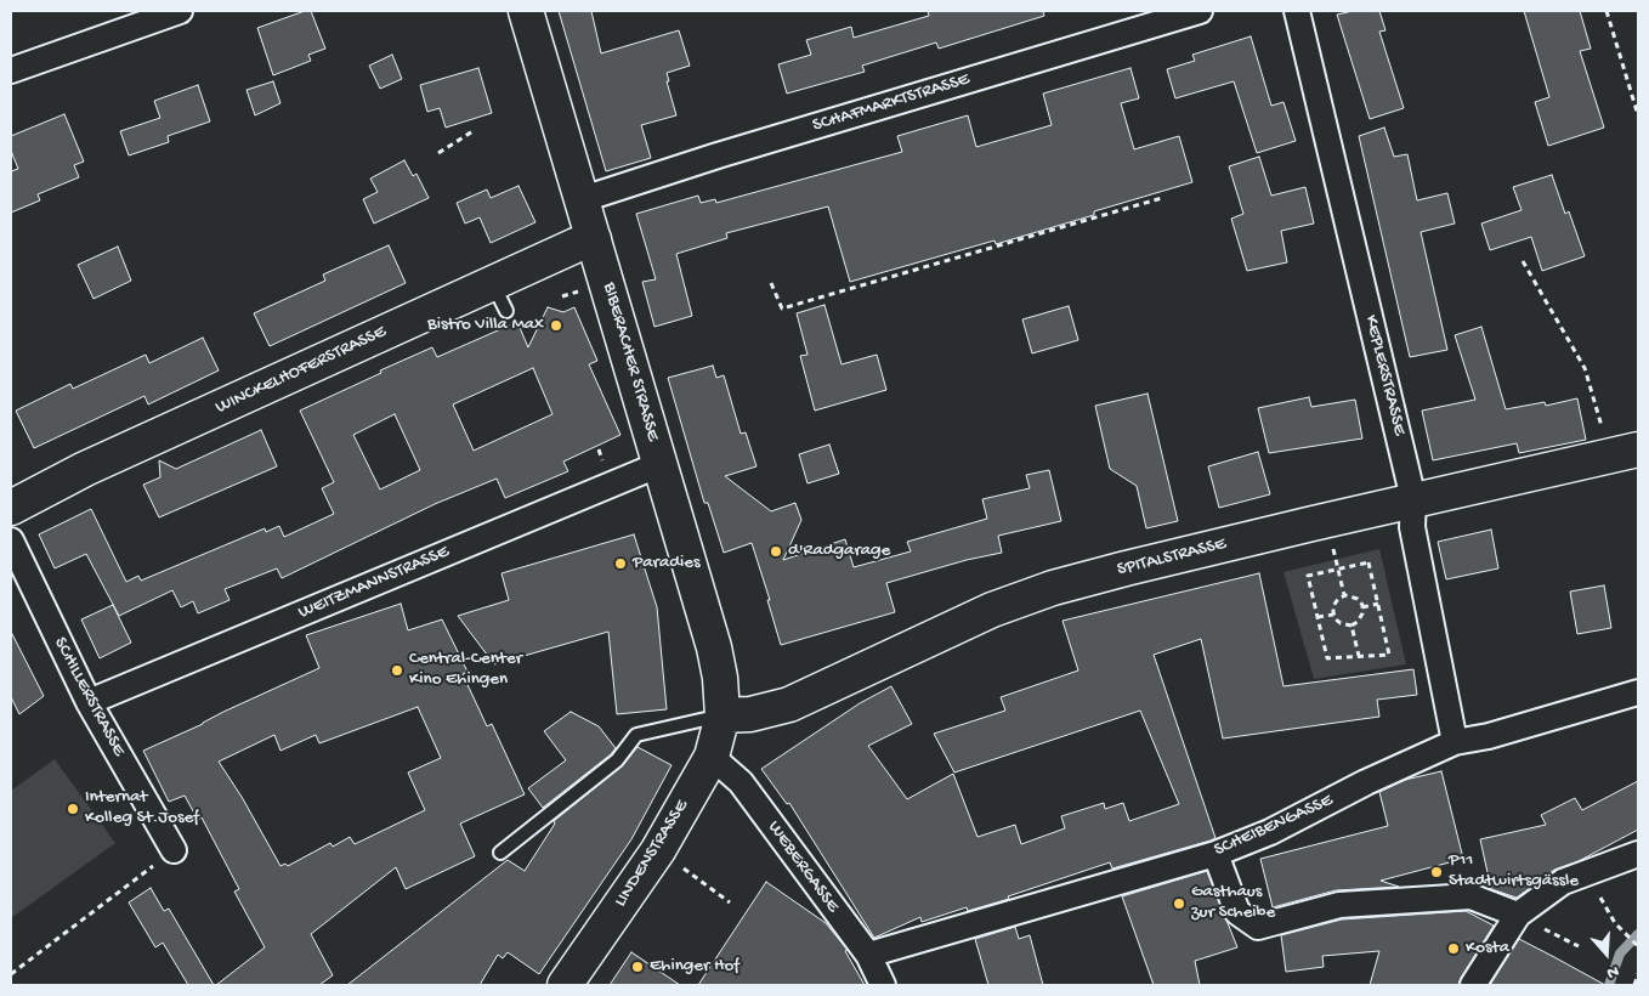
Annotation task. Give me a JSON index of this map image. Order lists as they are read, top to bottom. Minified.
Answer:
{"streets":{"street":["SCHAFMARKTSTRASSE","BIBERACHER STRASSE","WINCKELHOFERSTRASSE","KEPLERSTRASSE","SPITALSTRASSE","WEITZMANNSTRASSE","SCHILLERSTRASSE","SCHEIBENGASSE","LINDENSTRASSE","WEBERGASSE"]},"crossings":[["SCHAFMARKTSTRASSE","BIBERACHER STRASSE"],["BIBERACHER STRASSE","WINCKELHOFERSTRASSE"],["BIBERACHER STRASSE","SPITALSTRASSE"],["BIBERACHER STRASSE","WEITZMANNSTRASSE"],["BIBERACHER STRASSE","LINDENSTRASSE"],["KEPLERSTRASSE","SPITALSTRASSE"],["KEPLERSTRASSE","SCHEIBENGASSE"],["SPITALSTRASSE","LINDENSTRASSE"],["WEITZMANNSTRASSE","SCHILLERSTRASSE"],["SCHEIBENGASSE","WEBERGASSE"],["LINDENSTRASSE","WEBERGASSE"]],"places":["Bistro Villa Max","d'Radgarage","Paradies","Central-Center Kino Ehingen","Internat Kolleg St.Josef","P11 Stadtwirtsgässle","Gasthaus zur Scheibe","Kosta","Ehinger Hof"],"north":"bottom"}
